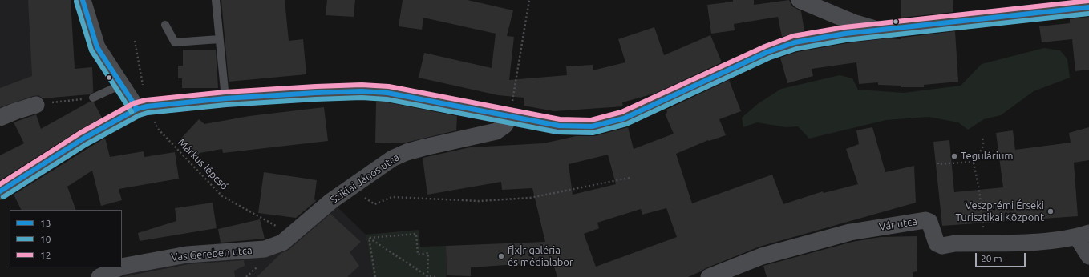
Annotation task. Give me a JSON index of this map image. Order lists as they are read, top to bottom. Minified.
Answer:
{"streets":{"street":["Sziklai János utca","Vár utca","Vas Gereben utca"],"path":["Márkus lépcső"]},"crossings":[["Márkus lépcső","Sziklai János utca"],["Márkus lépcső","Vas Gereben utca"],["Sziklai János utca","Vas Gereben utca"]],"places":["Tegulárium","Veszprémi Érseki Turisztikai Központ","f|x|r galéria és médialabor"],"lines":["transit line 13","transit line 12","transit line 10"],"legend":["13","10","12"],"scale_bar":"20 m"}
